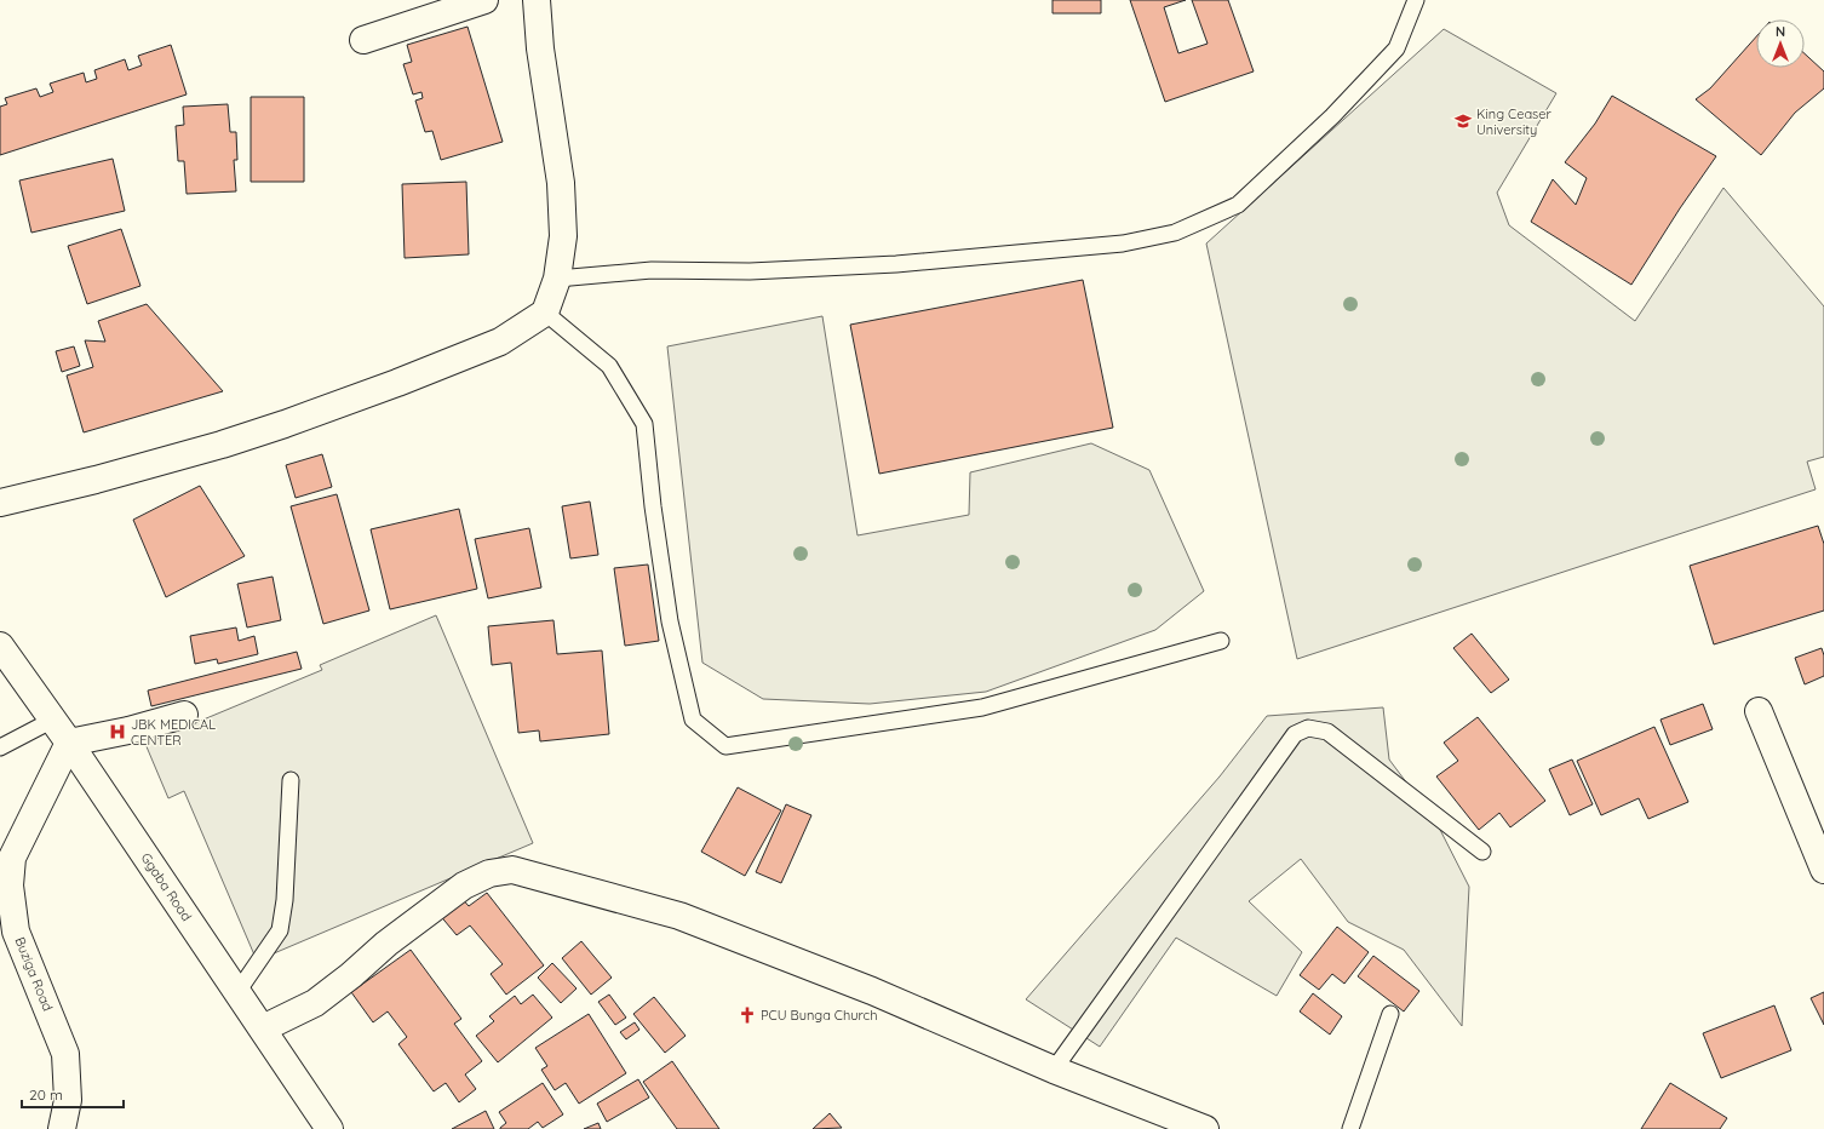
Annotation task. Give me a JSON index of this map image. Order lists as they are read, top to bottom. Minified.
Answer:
{"streets":{"street":["Ggaba Road","Buziga Road"]},"crossings":[["Ggaba Road","Buziga Road"]],"places":{"school or university":["King Ceaser University"],"hospital":["JBK MEDICAL CENTER"],"church":["PCU Bunga Church"]},"scale_bar":"20 m","north":"top"}
